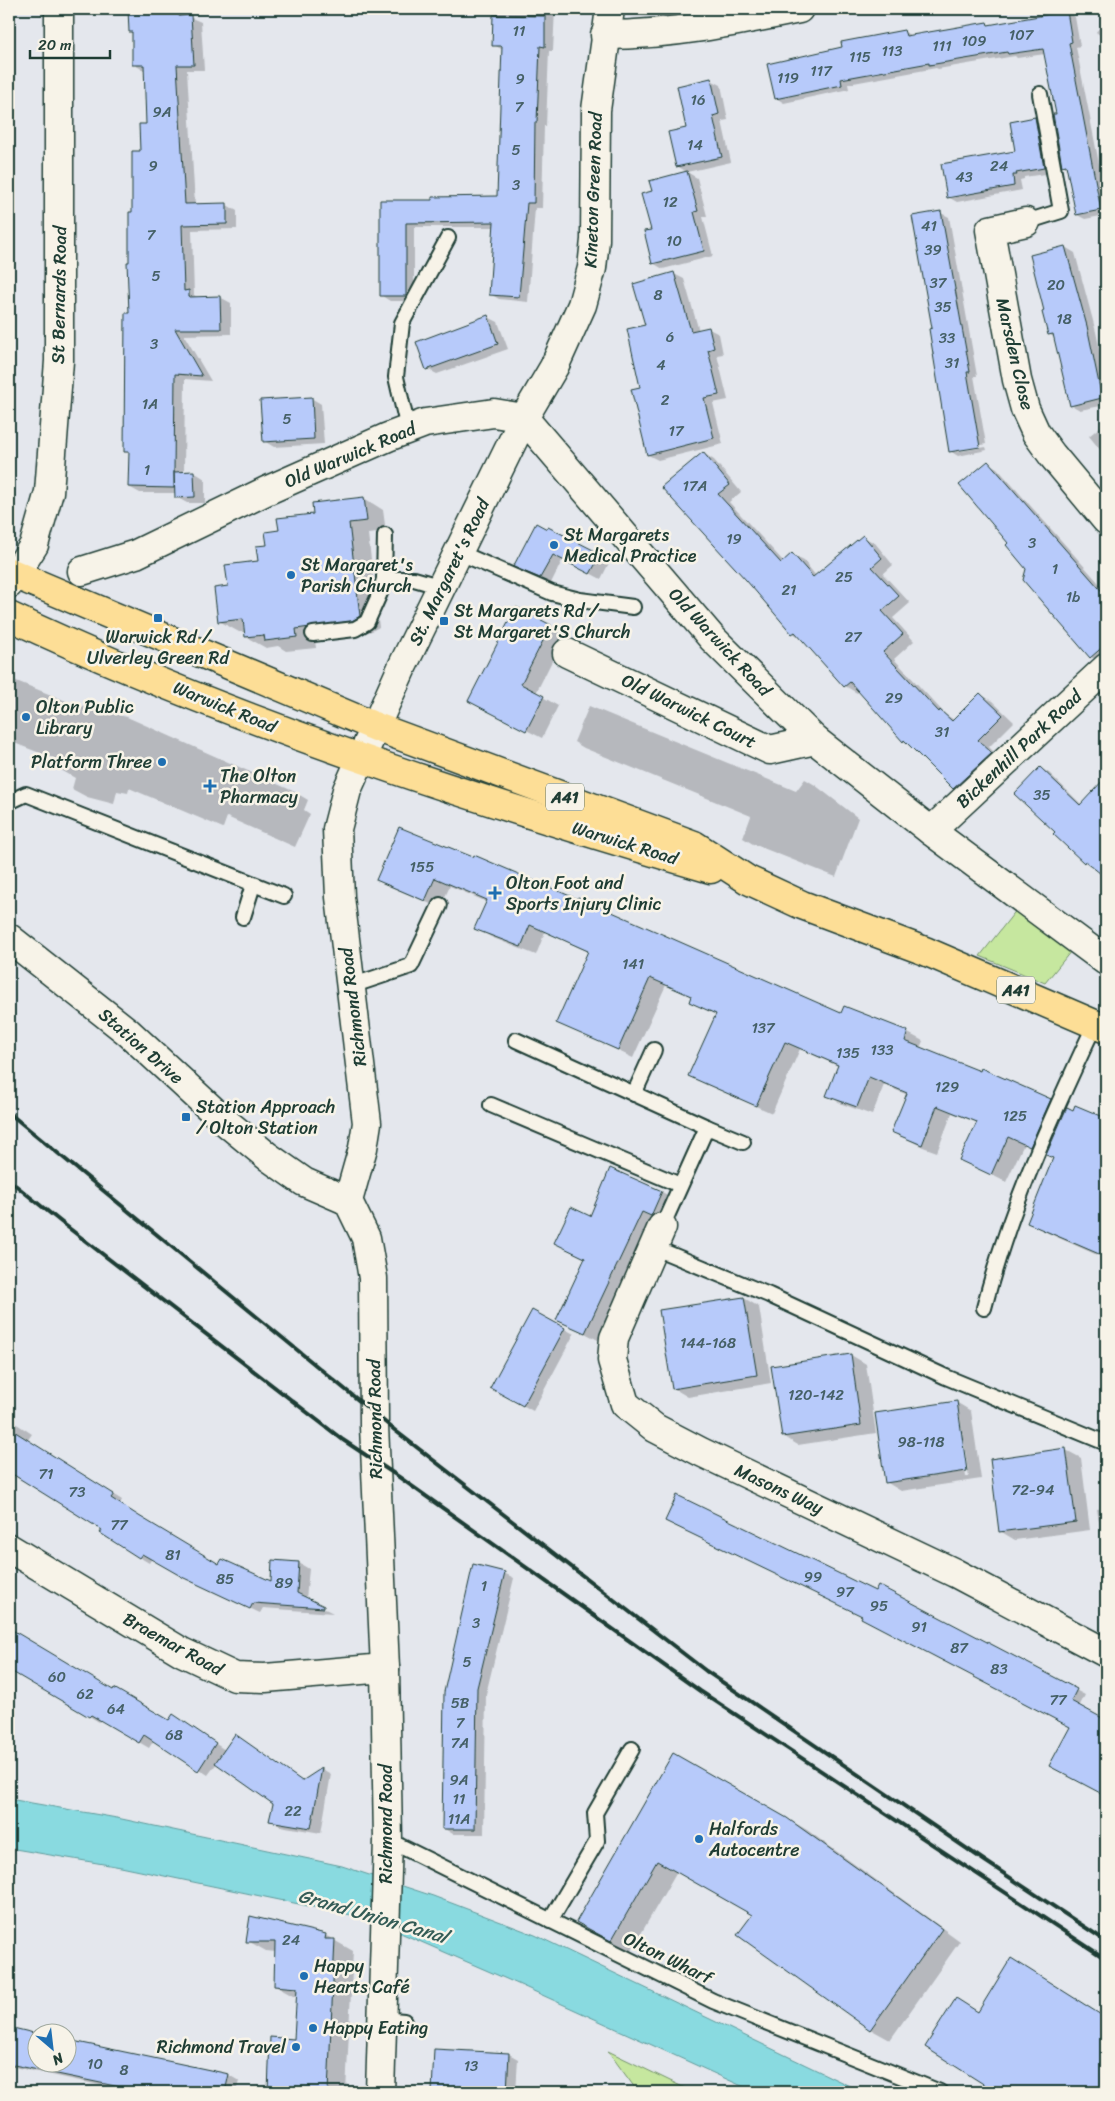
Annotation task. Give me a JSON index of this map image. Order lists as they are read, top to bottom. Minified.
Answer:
{"streets":{"highway":["Warwick Road","A41"],"street":["Kineton Green Road","St Bernards Road","Marsden Close","Old Warwick Road","St. Margaret's Road","Old Warwick Court","Bickenhill Park Road","Richmond Road","Station Drive","Masons Way","Braemar Road"],"lane":["Olton Wharf"]},"crossings":[["Kineton Green Road","Old Warwick Road"],["Kineton Green Road","St. Margaret's Road"],["St Bernards Road","Warwick Road"],["Old Warwick Road","St. Margaret's Road"],["Old Warwick Road","Old Warwick Court"],["Old Warwick Road","Bickenhill Park Road"],["St. Margaret's Road","Warwick Road"],["Warwick Road","Richmond Road"],["Richmond Road","Station Drive"],["Richmond Road","Braemar Road"],["Richmond Road","Olton Wharf"]],"water":["Grand Union Canal"],"places":{"other":["St Margarets Medical Practice","St Margaret's Parish Church","Olton Public Library","Platform Three","Halfords Autocentre","Happy Hearts Café","Happy Eating","Richmond Travel"],"transit":["Warwick Rd / Ulverley Green Rd","St Margarets Rd / St Margaret'S Church","Station Approach / Olton Station"],"health":["The Olton Pharmacy","Olton Foot and Sports Injury Clinic"]},"house_numbers":["11","107","109","111","113","115","117","119","9","16","7","9A","14","5","9","24","43","3","12","41","7","10","39","5","37","20","8","35","18","6","33","3","31","4","2","1A","5","17","1","17A","19","3","1","25","21","1b","27","29","31","35","155","141","137","133","135","129","125","144-168","120-142","98-118","71","72-94","73","77","81","99","85","89","1","97","95","3","91","87","5","83","60","62","77","5B","64","7","68","7A","9A","11","22","11A","24","10","13","8"],"scale_bar":"20 m","north":"bottom right"}
